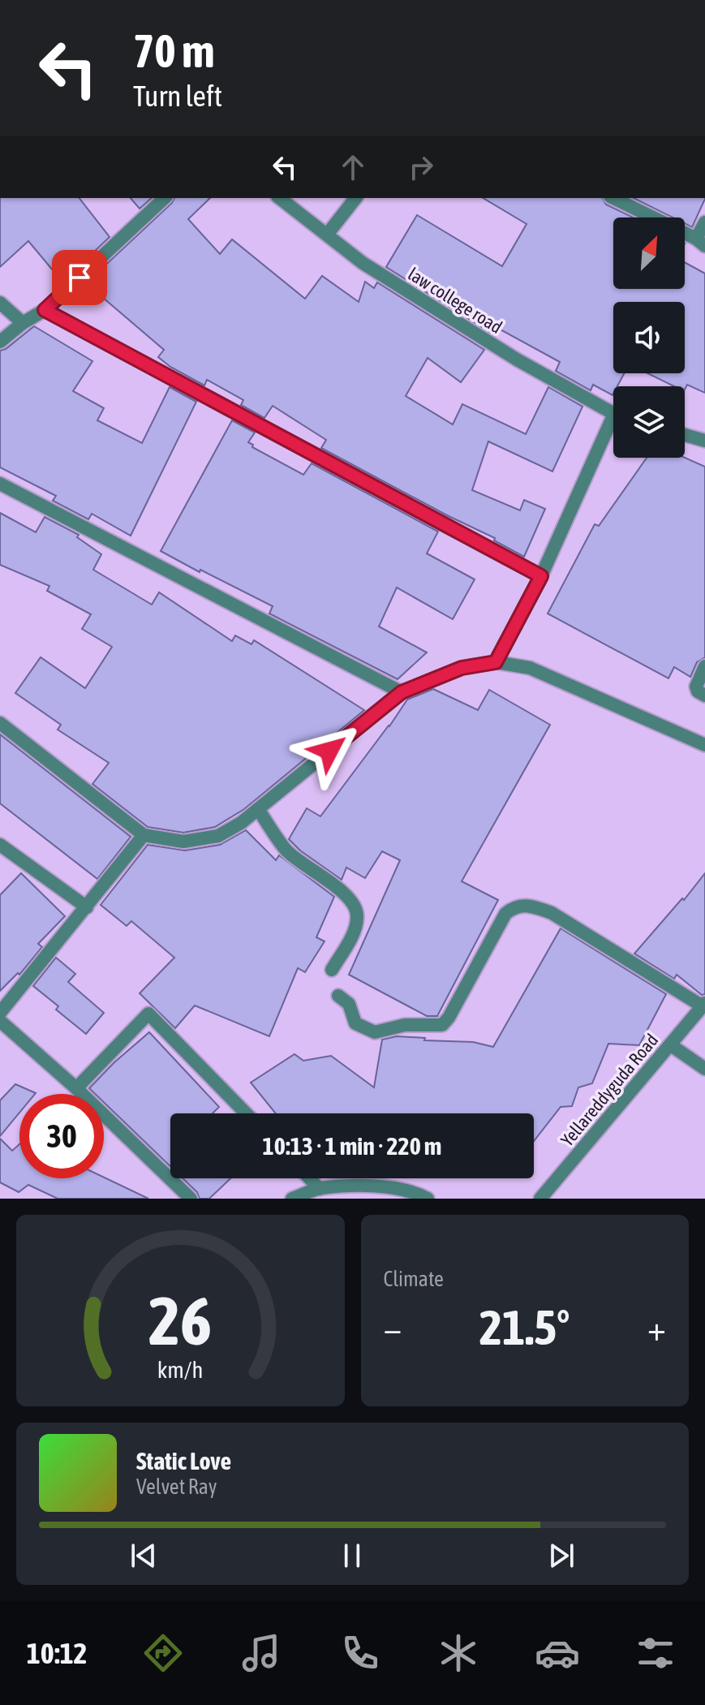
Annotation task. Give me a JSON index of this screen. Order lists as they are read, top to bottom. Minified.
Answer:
{"streets":{"street":["law college road","Yellareddyguda Road"]},"north":"top right","page":{"turn":["70 m","Turn left"],"limit":"30","trip":"10:13 · 1 min · 220 m","tile":"Climate","heat":["−","21.5°","+"],"song":["Static Love","Velvet Ray"],"tabs":"10:12","gauge":["26","km/h"]}}
